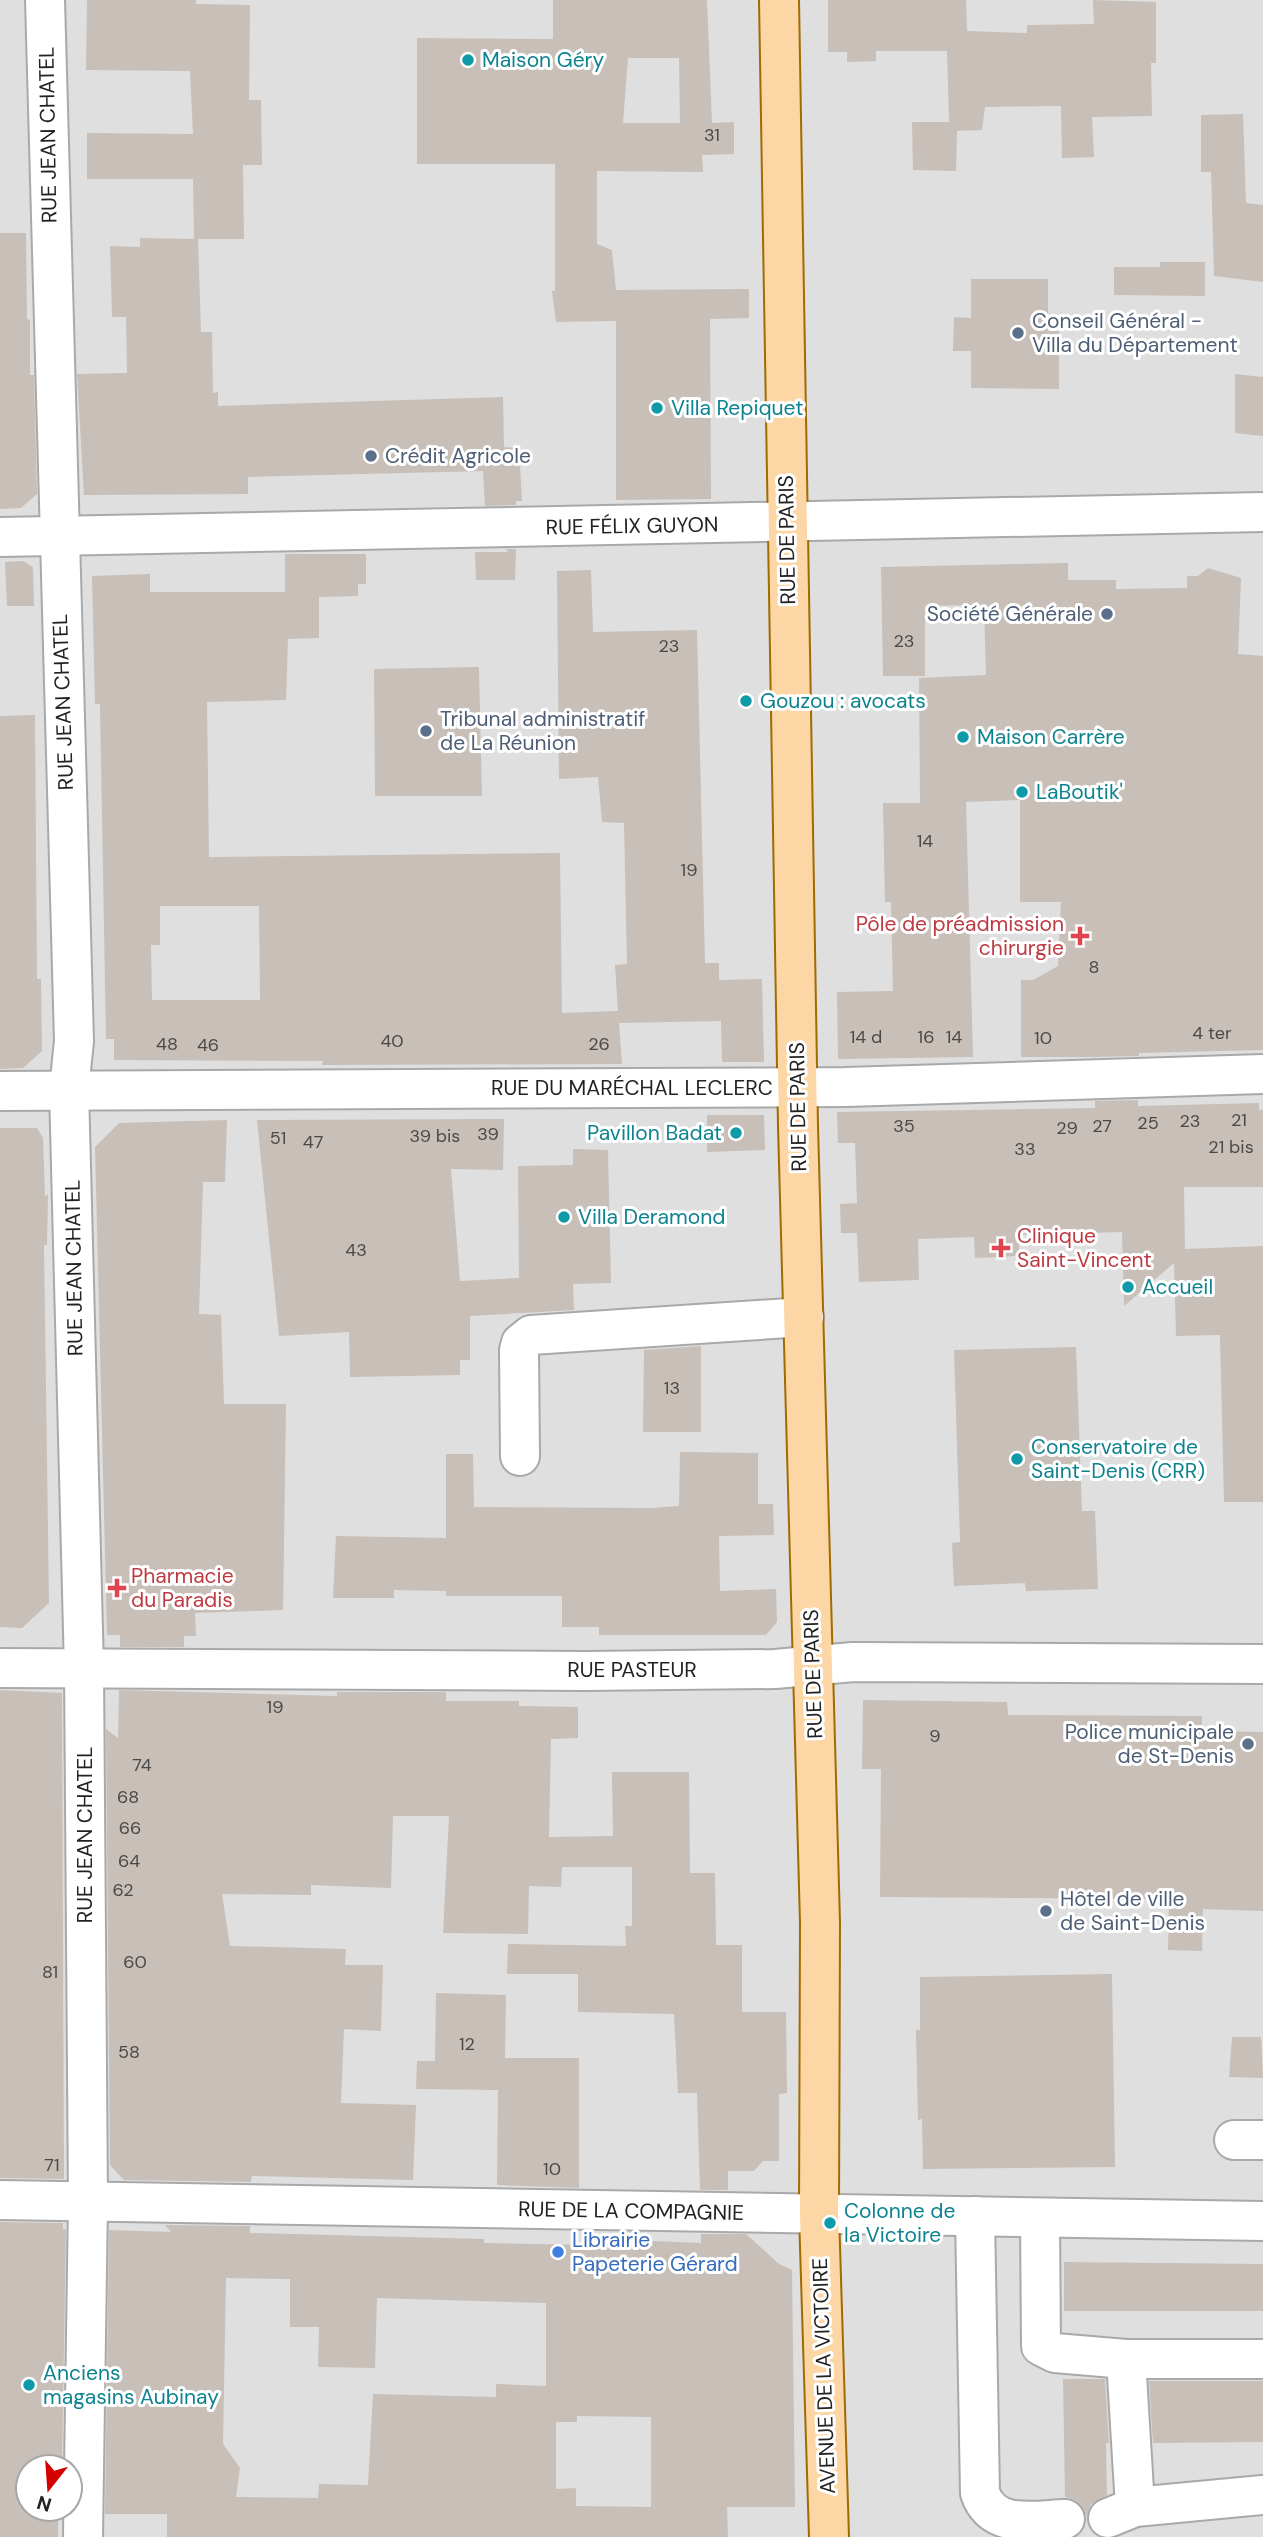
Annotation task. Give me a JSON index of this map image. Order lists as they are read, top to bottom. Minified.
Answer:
{"streets":{"main road":["RUE DE PARIS","AVENUE DE LA VICTOIRE"],"street":["RUE JEAN CHATEL","RUE FÉLIX GUYON","RUE DU MARÉCHAL LECLERC","RUE PASTEUR","RUE DE LA COMPAGNIE"]},"crossings":[["RUE JEAN CHATEL","RUE FÉLIX GUYON"],["RUE JEAN CHATEL","RUE DU MARÉCHAL LECLERC"],["RUE JEAN CHATEL","RUE PASTEUR"],["RUE JEAN CHATEL","RUE DE LA COMPAGNIE"],["RUE FÉLIX GUYON","RUE DE PARIS"],["RUE DE PARIS","RUE DU MARÉCHAL LECLERC"],["RUE DE PARIS","RUE PASTEUR"],["RUE DE PARIS","RUE DE LA COMPAGNIE"],["RUE DE PARIS","AVENUE DE LA VICTOIRE"],["RUE DE LA COMPAGNIE","AVENUE DE LA VICTOIRE"]],"places":{"other":["Maison Géry","Conseil Général - Villa du Département","Villa Repiquet","Crédit Agricole","Société Générale","Gouzou : avocats","Tribunal administratif de La Réunion","Maison Carrère","LaBoutik'","Pavillon Badat","Villa Deramond","Accueil","Conservatoire de Saint-Denis (CRR)","Police municipale de St-Denis","Hôtel de ville de Saint-Denis","Colonne de la Victoire","Librairie Papeterie Gérard","Anciens magasins Aubinay"],"health":["Pôle de préadmission chirurgie","Clinique Saint-Vincent","Pharmacie du Paradis"]},"house_numbers":["31","23","23","14","19","8","4 ter","14 d","16","14","10","40","48","26","46","21","23","25","35","27","29","39","39 bis","51","47","21 bis","33","43","13","19","9","74","68","66","64","62","60","81","12","58","71","10"],"north":"bottom"}
